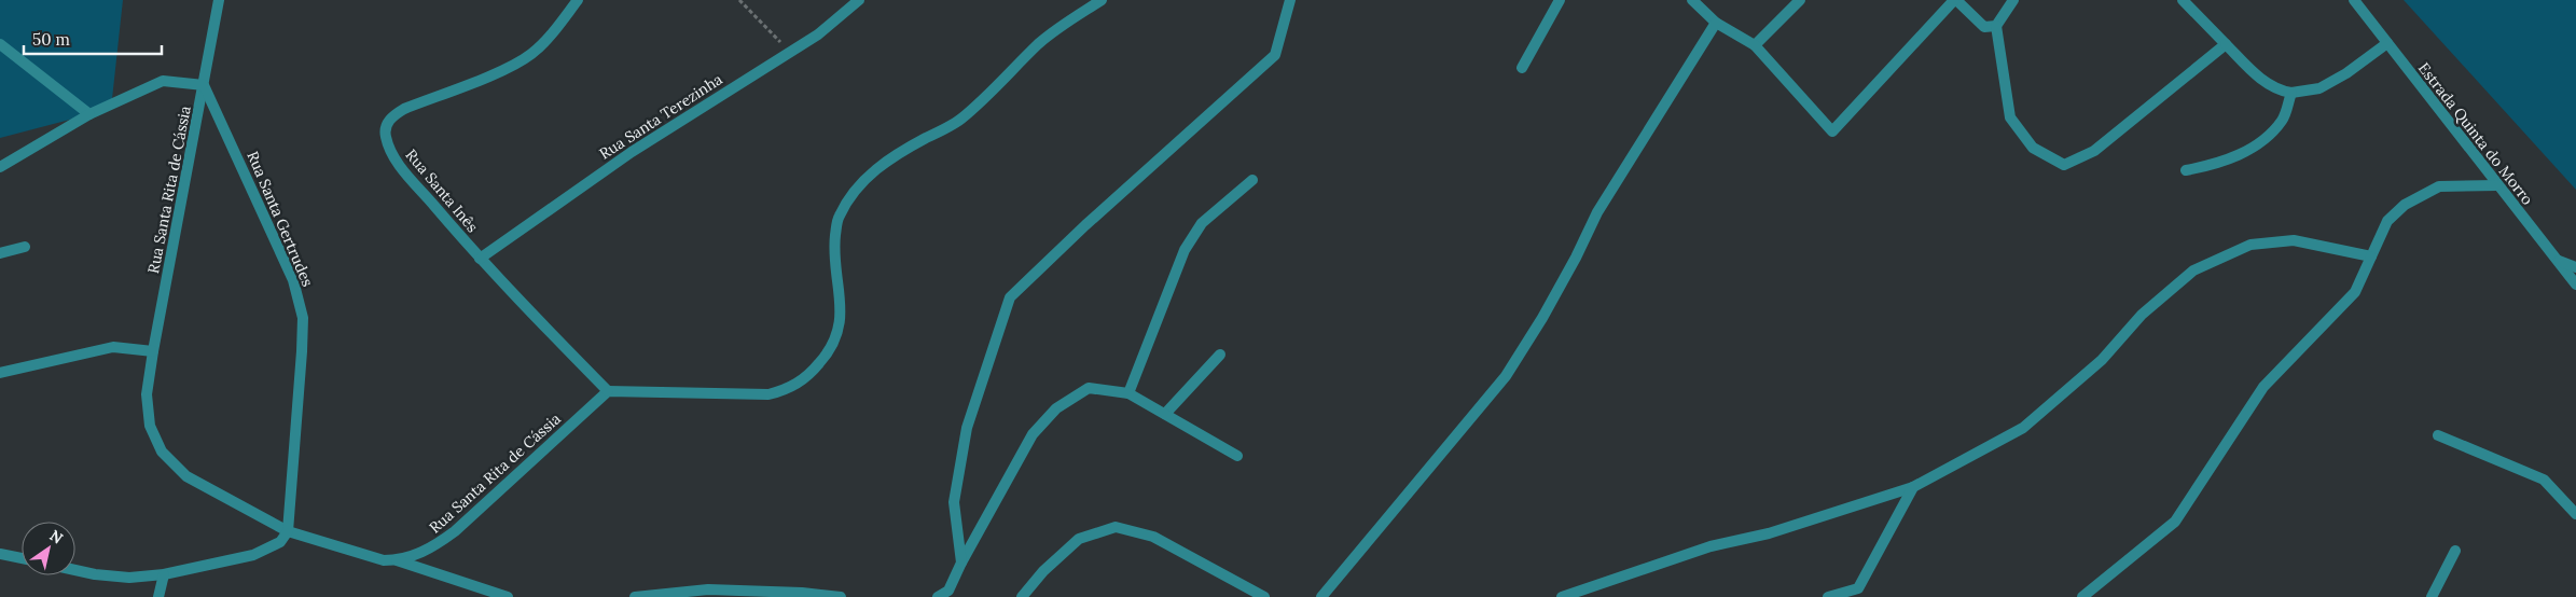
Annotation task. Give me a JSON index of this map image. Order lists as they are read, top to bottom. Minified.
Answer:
{"streets":{"street":["Rua Santa Terezinha","Estrada Quinta do Morro","Rua Santa Rita de Cássia","Rua Santa Inês","Rua Santa Gertrudes"]},"crossings":[["Rua Santa Terezinha","Rua Santa Inês"],["Rua Santa Rita de Cássia","Rua Santa Inês"],["Rua Santa Rita de Cássia","Rua Santa Gertrudes"]],"scale_bar":"50 m","north":"top right"}
